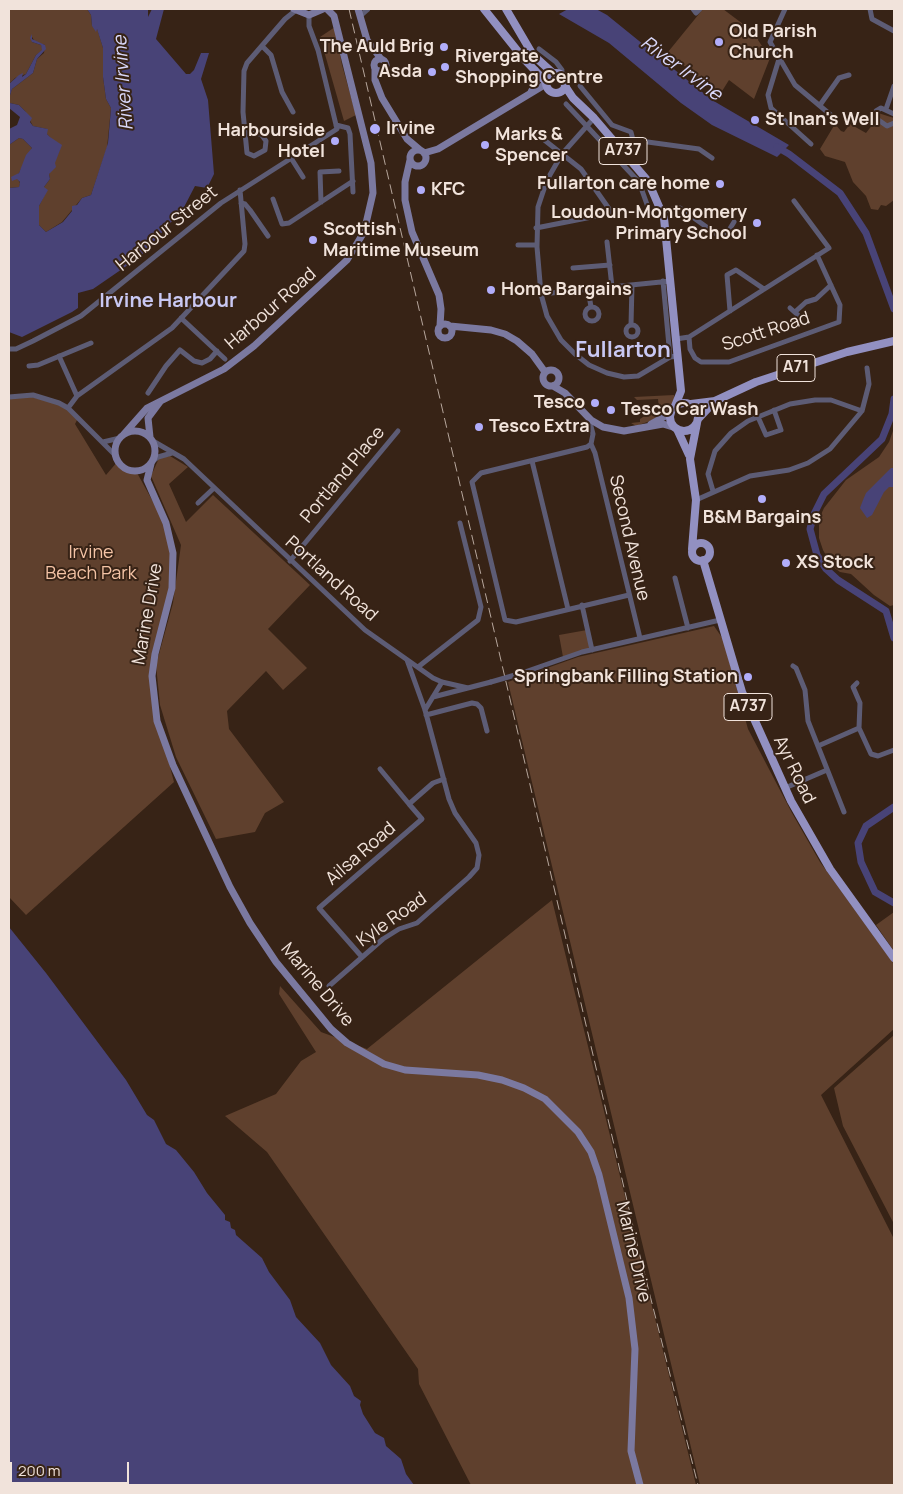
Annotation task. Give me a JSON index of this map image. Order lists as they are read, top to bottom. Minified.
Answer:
{"streets":{"main road":["A737","A71","Ayr Road"],"street":["Harbour Street","Harbour Road","Scott Road","Portland Place","Second Avenue","Portland Road","Marine Drive","Ailsa Road","Kyle Road"]},"crossings":[["A737","A71"],["Harbour Road","Portland Road"],["Portland Place","Portland Road"],["Second Avenue","Portland Road"],["Portland Road","Ayr Road"],["Portland Road","Kyle Road"],["Ailsa Road","Kyle Road"]],"districts":["Irvine Harbour","Fullarton"],"water":["River Irvine"],"parks":["Irvine Beach Park"],"places":["Old Parish Church","The Auld Brig","Rivergate Shopping Centre","Asda","St Inan's Well","Irvine","Harbourside Hotel","Marks & Spencer","Fullarton care home","KFC","Loudoun-Montgomery Primary School","Scottish Maritime Museum","Home Bargains","Tesco","Tesco Car Wash","Tesco Extra","B&M Bargains","XS Stock","Springbank Filling Station"],"scale_bar":"200 m"}
